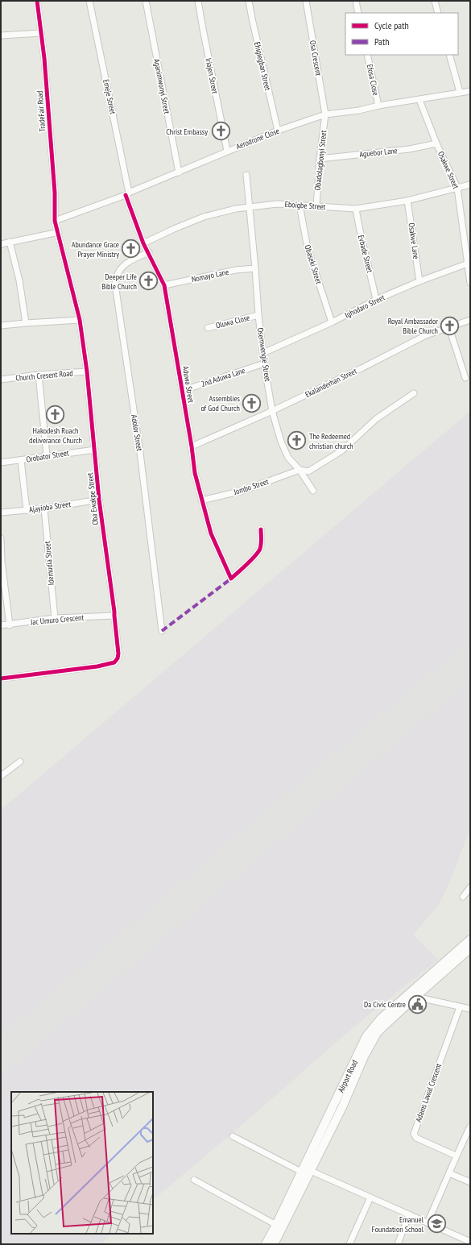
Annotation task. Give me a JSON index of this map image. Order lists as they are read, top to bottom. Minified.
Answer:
{"streets":{"main road":["Airport Road"],"street":["Osa Crescent","Ehigiegban Street","Iriajen Street","Efosa Close","Aganimwonyi Street","Emeje Street","TradeFair Road","Aerodrone Close","Aguebor Lane","Obadolagbonyi Street","Osakwe Street","Eboigbe Street","Osakwe Lane","Evbade Street","Obaseki Street","Nomayo Lane","Ighodaro Street","Oluwa Close","Osemwengie Street","Church Cresent Road","2nd Aduwa Lane","Ekalanderhan Street","Aduwa Street","Adolor Street","Orobator Street","Jombo Street","Oba Ewakpe Street","Ajayioba Street","Idemudia Street","Jac Umuro Crescent","Adams Lawal Crescent"]},"crossings":[["Osa Crescent","Aerodrone Close"],["Osa Crescent","Obadolagbonyi Street"],["Ehigiegban Street","Aerodrone Close"],["Iriajen Street","Aerodrone Close"],["Efosa Close","Aerodrone Close"],["Aganimwonyi Street","Aerodrone Close"],["Emeje Street","Aerodrone Close"],["Emeje Street","Aduwa Street"],["TradeFair Road","Aerodrone Close"],["TradeFair Road","Oba Ewakpe Street"],["Aerodrone Close","Obadolagbonyi Street"],["Aerodrone Close","Osakwe Street"],["Aerodrone Close","Aduwa Street"],["Aerodrone Close","Oba Ewakpe Street"],["Aguebor Lane","Obadolagbonyi Street"],["Aguebor Lane","Osakwe Street"],["Obadolagbonyi Street","Eboigbe Street"],["Osakwe Street","Eboigbe Street"],["Osakwe Street","Ighodaro Street"],["Eboigbe Street","Osakwe Lane"],["Eboigbe Street","Evbade Street"],["Eboigbe Street","Obaseki Street"],["Eboigbe Street","Osemwengie Street"],["Eboigbe Street","Aduwa Street"],["Osakwe Lane","Ighodaro Street"],["Evbade Street","Ighodaro Street"],["Obaseki Street","Ighodaro Street"],["Nomayo Lane","Osemwengie Street"],["Nomayo Lane","Aduwa Street"],["Ighodaro Street","Osemwengie Street"],["Oluwa Close","Osemwengie Street"],["Osemwengie Street","2nd Aduwa Lane"],["Osemwengie Street","Ekalanderhan Street"],["Osemwengie Street","Jombo Street"],["Church Cresent Road","Oba Ewakpe Street"],["2nd Aduwa Lane","Aduwa Street"],["Ekalanderhan Street","Aduwa Street"],["Aduwa Street","Adolor Street"],["Aduwa Street","Jombo Street"],["Orobator Street","Oba Ewakpe Street"],["Oba Ewakpe Street","Ajayioba Street"],["Oba Ewakpe Street","Jac Umuro Crescent"],["Ajayioba Street","Idemudia Street"],["Idemudia Street","Jac Umuro Crescent"]],"places":{"church":["Christ Embassy","Abundance Grace Prayer Ministry","Deeper Life Bible Church","Royal Ambassador Bible Church","Assemblies of God Church","Hakodesh Ruach deliverance Church","The Redeemed christian church"],"public building":["Da Civic Centre"],"school or university":["Emanuel Foundation School"]},"legend":["Cycle path","Path"]}
